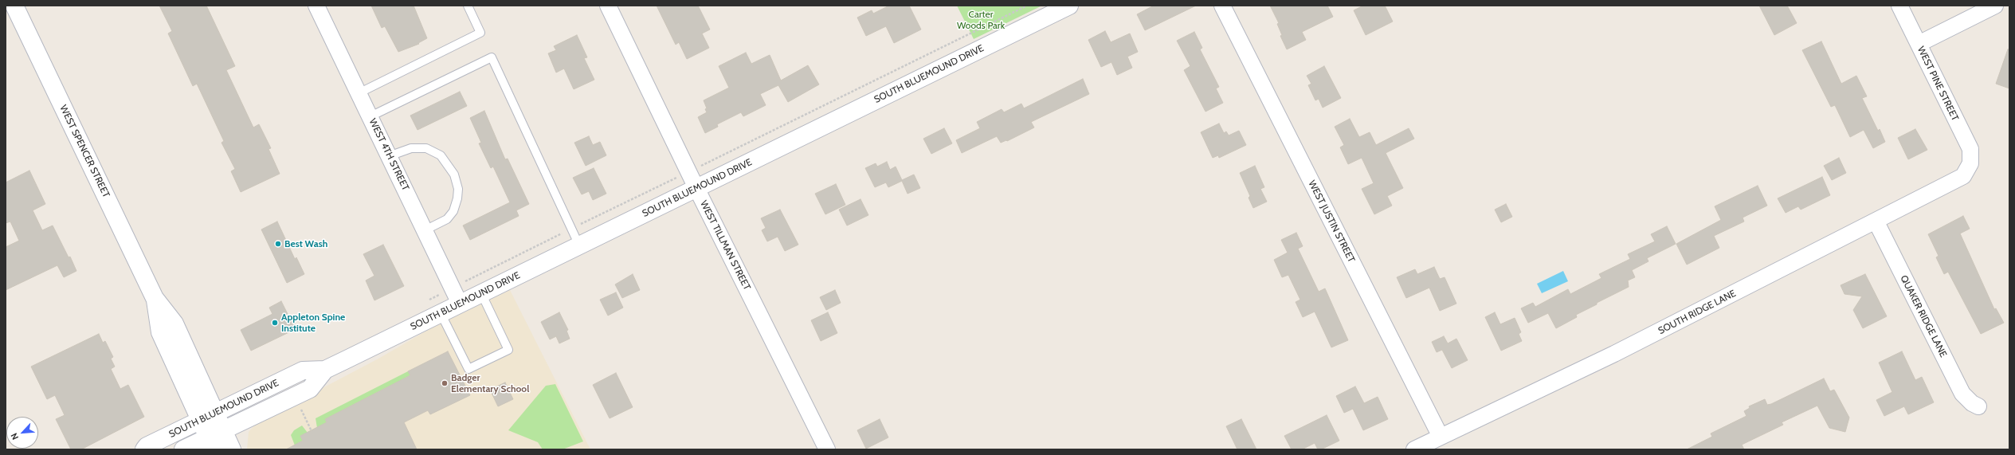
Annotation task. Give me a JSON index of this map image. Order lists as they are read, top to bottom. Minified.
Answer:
{"streets":{"main road":["SOUTH BLUEMOUND DRIVE","WEST SPENCER STREET"],"street":["WEST PINE STREET","WEST 4TH STREET","WEST JUSTIN STREET","WEST TILLMAN STREET","SOUTH RIDGE LANE","QUAKER RIDGE LANE"]},"crossings":[["SOUTH BLUEMOUND DRIVE","WEST SPENCER STREET"],["SOUTH BLUEMOUND DRIVE","WEST 4TH STREET"],["SOUTH BLUEMOUND DRIVE","WEST TILLMAN STREET"],["WEST PINE STREET","SOUTH RIDGE LANE"],["WEST JUSTIN STREET","SOUTH RIDGE LANE"],["SOUTH RIDGE LANE","QUAKER RIDGE LANE"]],"parks":["Carter Woods Park"],"places":["Best Wash","Appleton Spine Institute","Badger Elementary School"],"north":"bottom left"}
